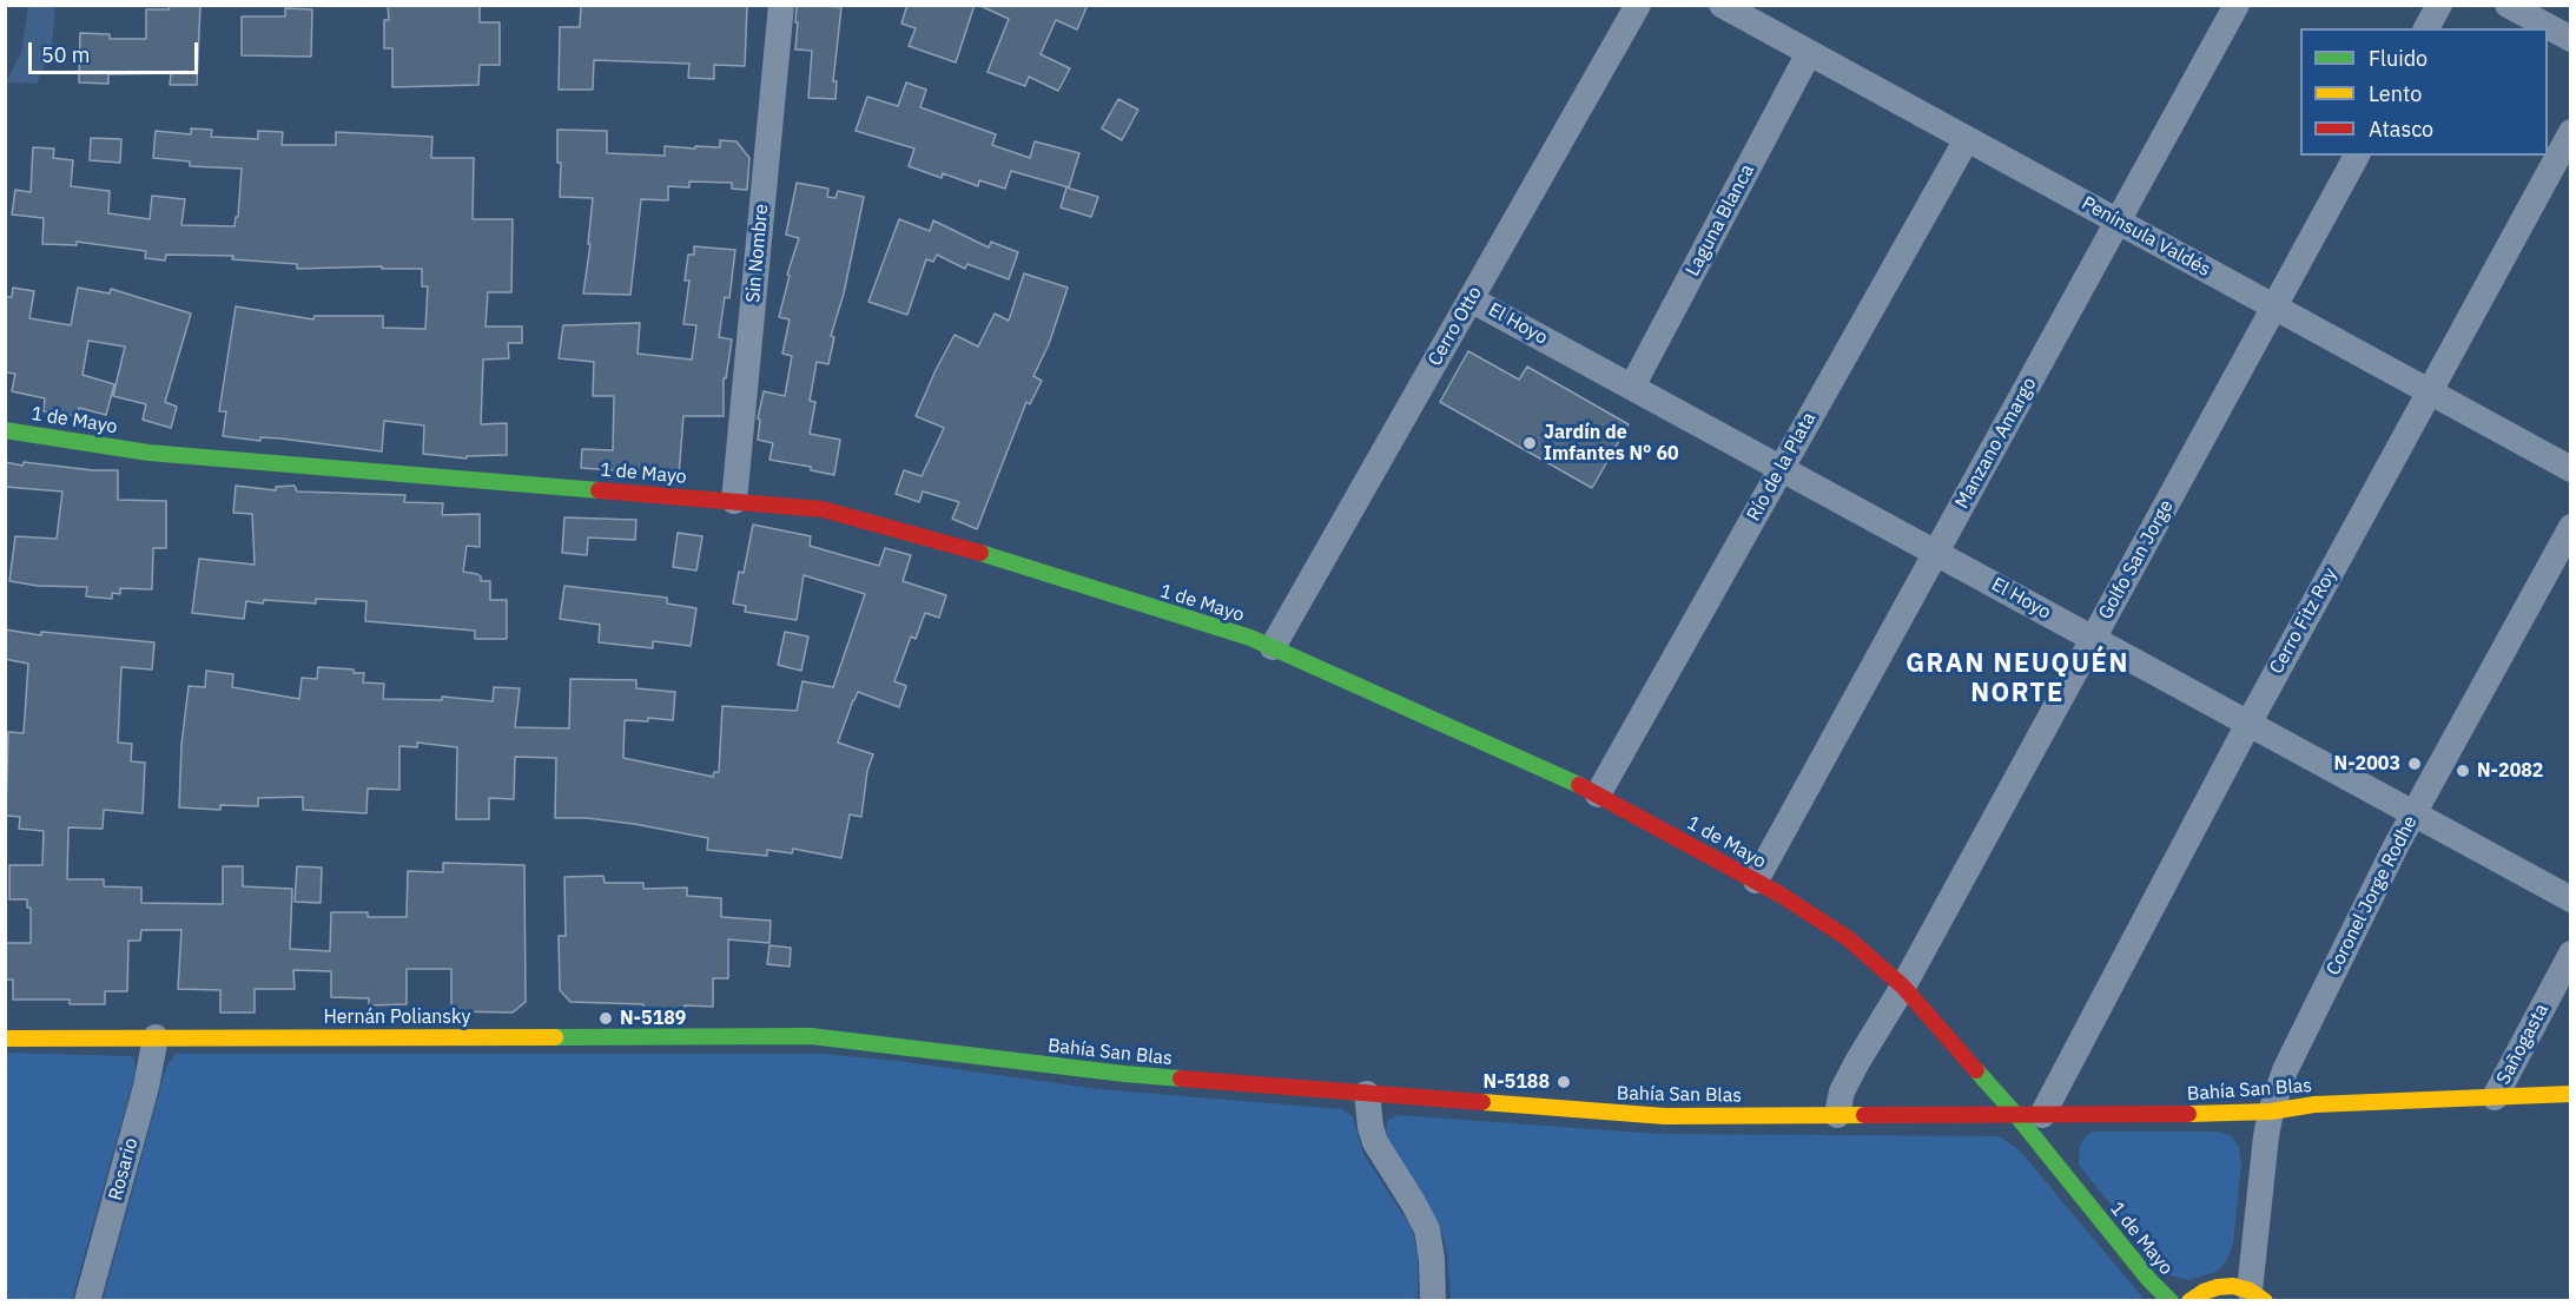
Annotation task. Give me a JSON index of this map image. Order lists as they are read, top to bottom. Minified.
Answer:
{"streets":{"street":["Laguna Blanca","Península Valdés","Sin Nombre","El Hoyo","Cerro Otto","1 de Mayo","Manzano Amargo","Río de la Plata","Golfo San Jorge","Cerro Fitz Roy","Coronel Jorge Rodhe","Hernán Poliansky","Sañogasta","Bahía San Blas","Rosario"]},"crossings":[["Laguna Blanca","Península Valdés"],["Laguna Blanca","El Hoyo"],["Península Valdés","Manzano Amargo"],["Península Valdés","Río de la Plata"],["Península Valdés","Golfo San Jorge"],["Península Valdés","Cerro Fitz Roy"],["Sin Nombre","1 de Mayo"],["El Hoyo","Cerro Otto"],["El Hoyo","Manzano Amargo"],["El Hoyo","Río de la Plata"],["El Hoyo","Golfo San Jorge"],["El Hoyo","Cerro Fitz Roy"],["El Hoyo","Coronel Jorge Rodhe"],["Cerro Otto","1 de Mayo"],["1 de Mayo","Manzano Amargo"],["1 de Mayo","Río de la Plata"],["1 de Mayo","Golfo San Jorge"],["1 de Mayo","Cerro Fitz Roy"],["1 de Mayo","Bahía San Blas"],["Golfo San Jorge","Bahía San Blas"],["Cerro Fitz Roy","Bahía San Blas"],["Coronel Jorge Rodhe","Bahía San Blas"],["Hernán Poliansky","Bahía San Blas"],["Hernán Poliansky","Rosario"],["Sañogasta","Bahía San Blas"]],"districts":["GRAN NEUQUÉN NORTE"],"places":["Jardín de Imfantes N° 60","N-2003","N-2082","N-5189","N-5188"],"legend":["Fluido","Lento","Atasco"],"scale_bar":"50 m"}
